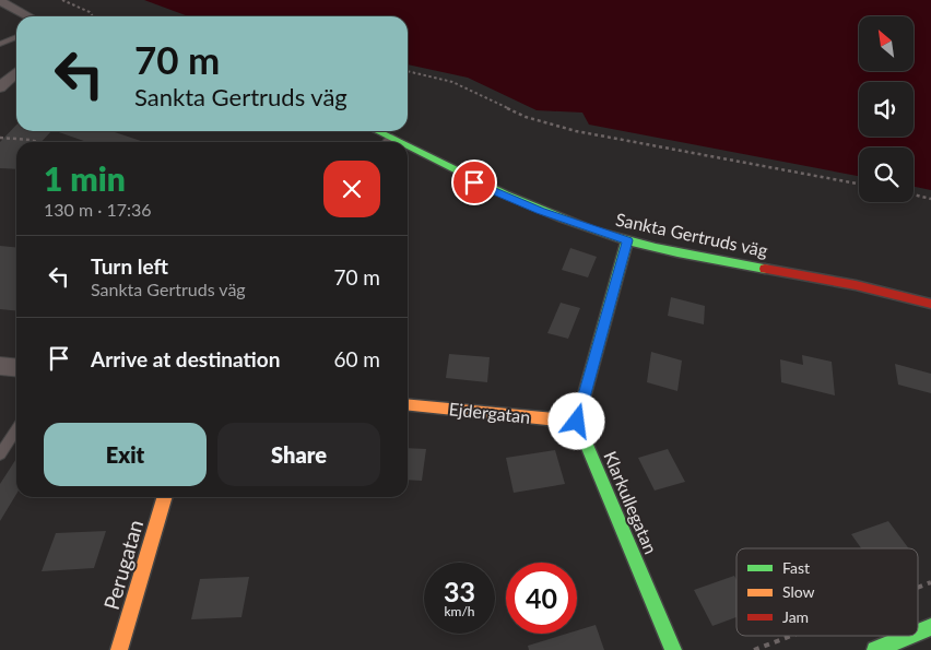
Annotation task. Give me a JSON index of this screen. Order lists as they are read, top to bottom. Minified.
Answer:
{"streets":{"street":["Sankta Gertruds väg","Ejdergatan","Klarkullegatan","Perugatan"]},"crossings":[["Ejdergatan","Klarkullegatan"]],"legend":["Fast","Slow","Jam"],"north":"top left","page":{"turn":["70 m","Sankta Gertruds väg"],"heading":["1 min","130 m · 17:36"],"list":[{"name":"Turn left","note":"Sankta Gertruds väg","value":"70 m"},{"name":"Arrive at destination","value":"60 m"}],"buttons":["Exit","Share"],"speed":"33 km/h","limit":"40"}}
